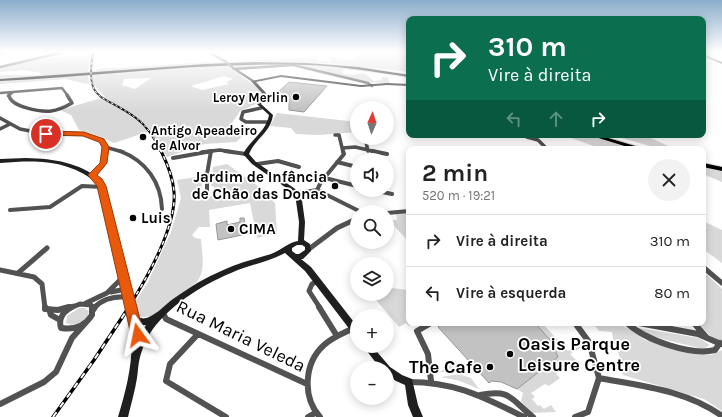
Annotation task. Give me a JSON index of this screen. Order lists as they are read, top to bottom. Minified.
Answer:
{"streets":{"street":["Rua Maria Veleda"]},"places":["Leroy Merlin","Antigo Apeadeiro de Alvor","Jardim de Infância de Chão das Donas","Luis","CIMA","Oasis Parque Leisure Centre","The Cafe"],"north":"top","page":{"turn":["310 m","Vire à direita"],"map_buttons":["+","−"],"heading":["2 min","520 m · 19:21"],"list":[{"name":"Vire à direita","value":"310 m"},{"name":"Vire à esquerda","value":"80 m"}]}}
